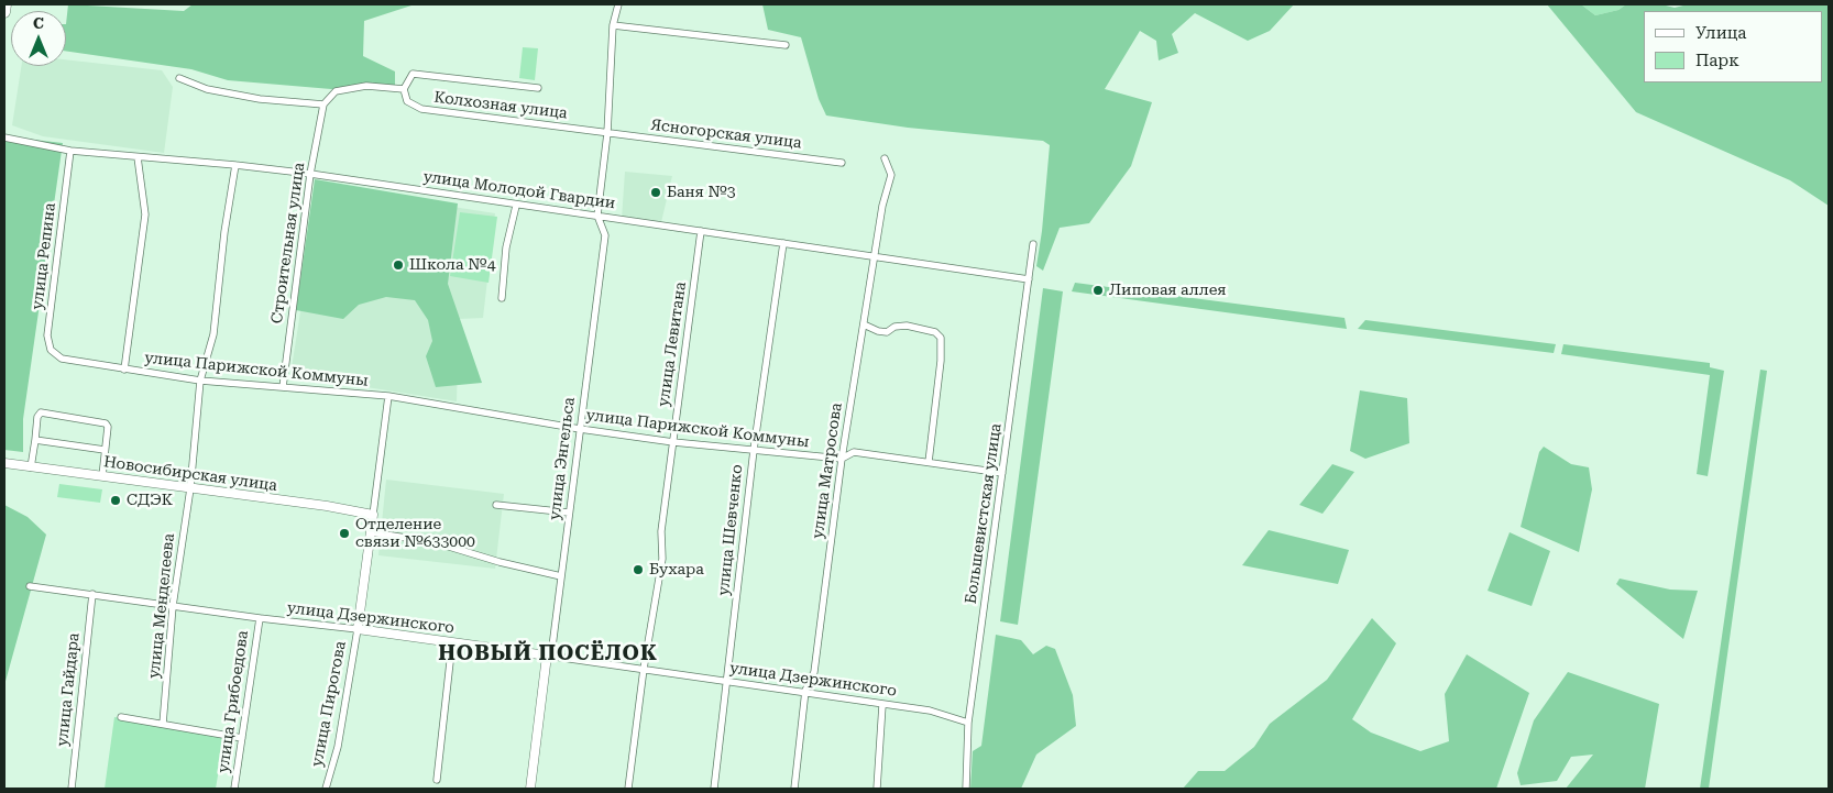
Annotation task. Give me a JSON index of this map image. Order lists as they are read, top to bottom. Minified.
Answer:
{"streets":{"street":["Колхозная улица","Ясногорская улица","улица Молодой Гвардии","Строительная улица","улица Репина","улица Левитана","улица Парижской Коммуны","улица Энгельса","улица Матросова","Новосибирская улица","Большевистская улица","улица Шевченко","улица Менделеева","улица Дзержинского","улица Гайдара","улица Грибоедова","улица Пирогова"]},"crossings":[["Колхозная улица","Ясногорская улица"],["Колхозная улица","улица Энгельса"],["Ясногорская улица","улица Энгельса"],["улица Молодой Гвардии","Строительная улица"],["улица Молодой Гвардии","улица Репина"],["улица Молодой Гвардии","улица Левитана"],["улица Молодой Гвардии","улица Энгельса"],["улица Молодой Гвардии","улица Матросова"],["улица Молодой Гвардии","Большевистская улица"],["улица Молодой Гвардии","улица Шевченко"],["улица Молодой Гвардии","улица Менделеева"],["Строительная улица","улица Парижской Коммуны"],["улица Репина","улица Парижской Коммуны"],["улица Левитана","улица Парижской Коммуны"],["улица Левитана","улица Дзержинского"],["улица Парижской Коммуны","улица Энгельса"],["улица Парижской Коммуны","улица Матросова"],["улица Парижской Коммуны","Большевистская улица"],["улица Парижской Коммуны","улица Шевченко"],["улица Парижской Коммуны","улица Менделеева"],["улица Парижской Коммуны","улица Пирогова"],["улица Энгельса","улица Дзержинского"],["улица Матросова","улица Дзержинского"],["Новосибирская улица","улица Менделеева"],["Новосибирская улица","улица Пирогова"],["Большевистская улица","улица Дзержинского"],["улица Шевченко","улица Дзержинского"],["улица Менделеева","улица Дзержинского"],["улица Дзержинского","улица Гайдара"],["улица Дзержинского","улица Грибоедова"],["улица Дзержинского","улица Пирогова"]],"districts":["НОВЫЙ ПОСЁЛОК"],"places":["Баня №3","Школа №4","Липовая аллея","СДЭК","Отделение связи №633000","Бухара"],"legend":["Улица","Парк"],"north":"top"}
